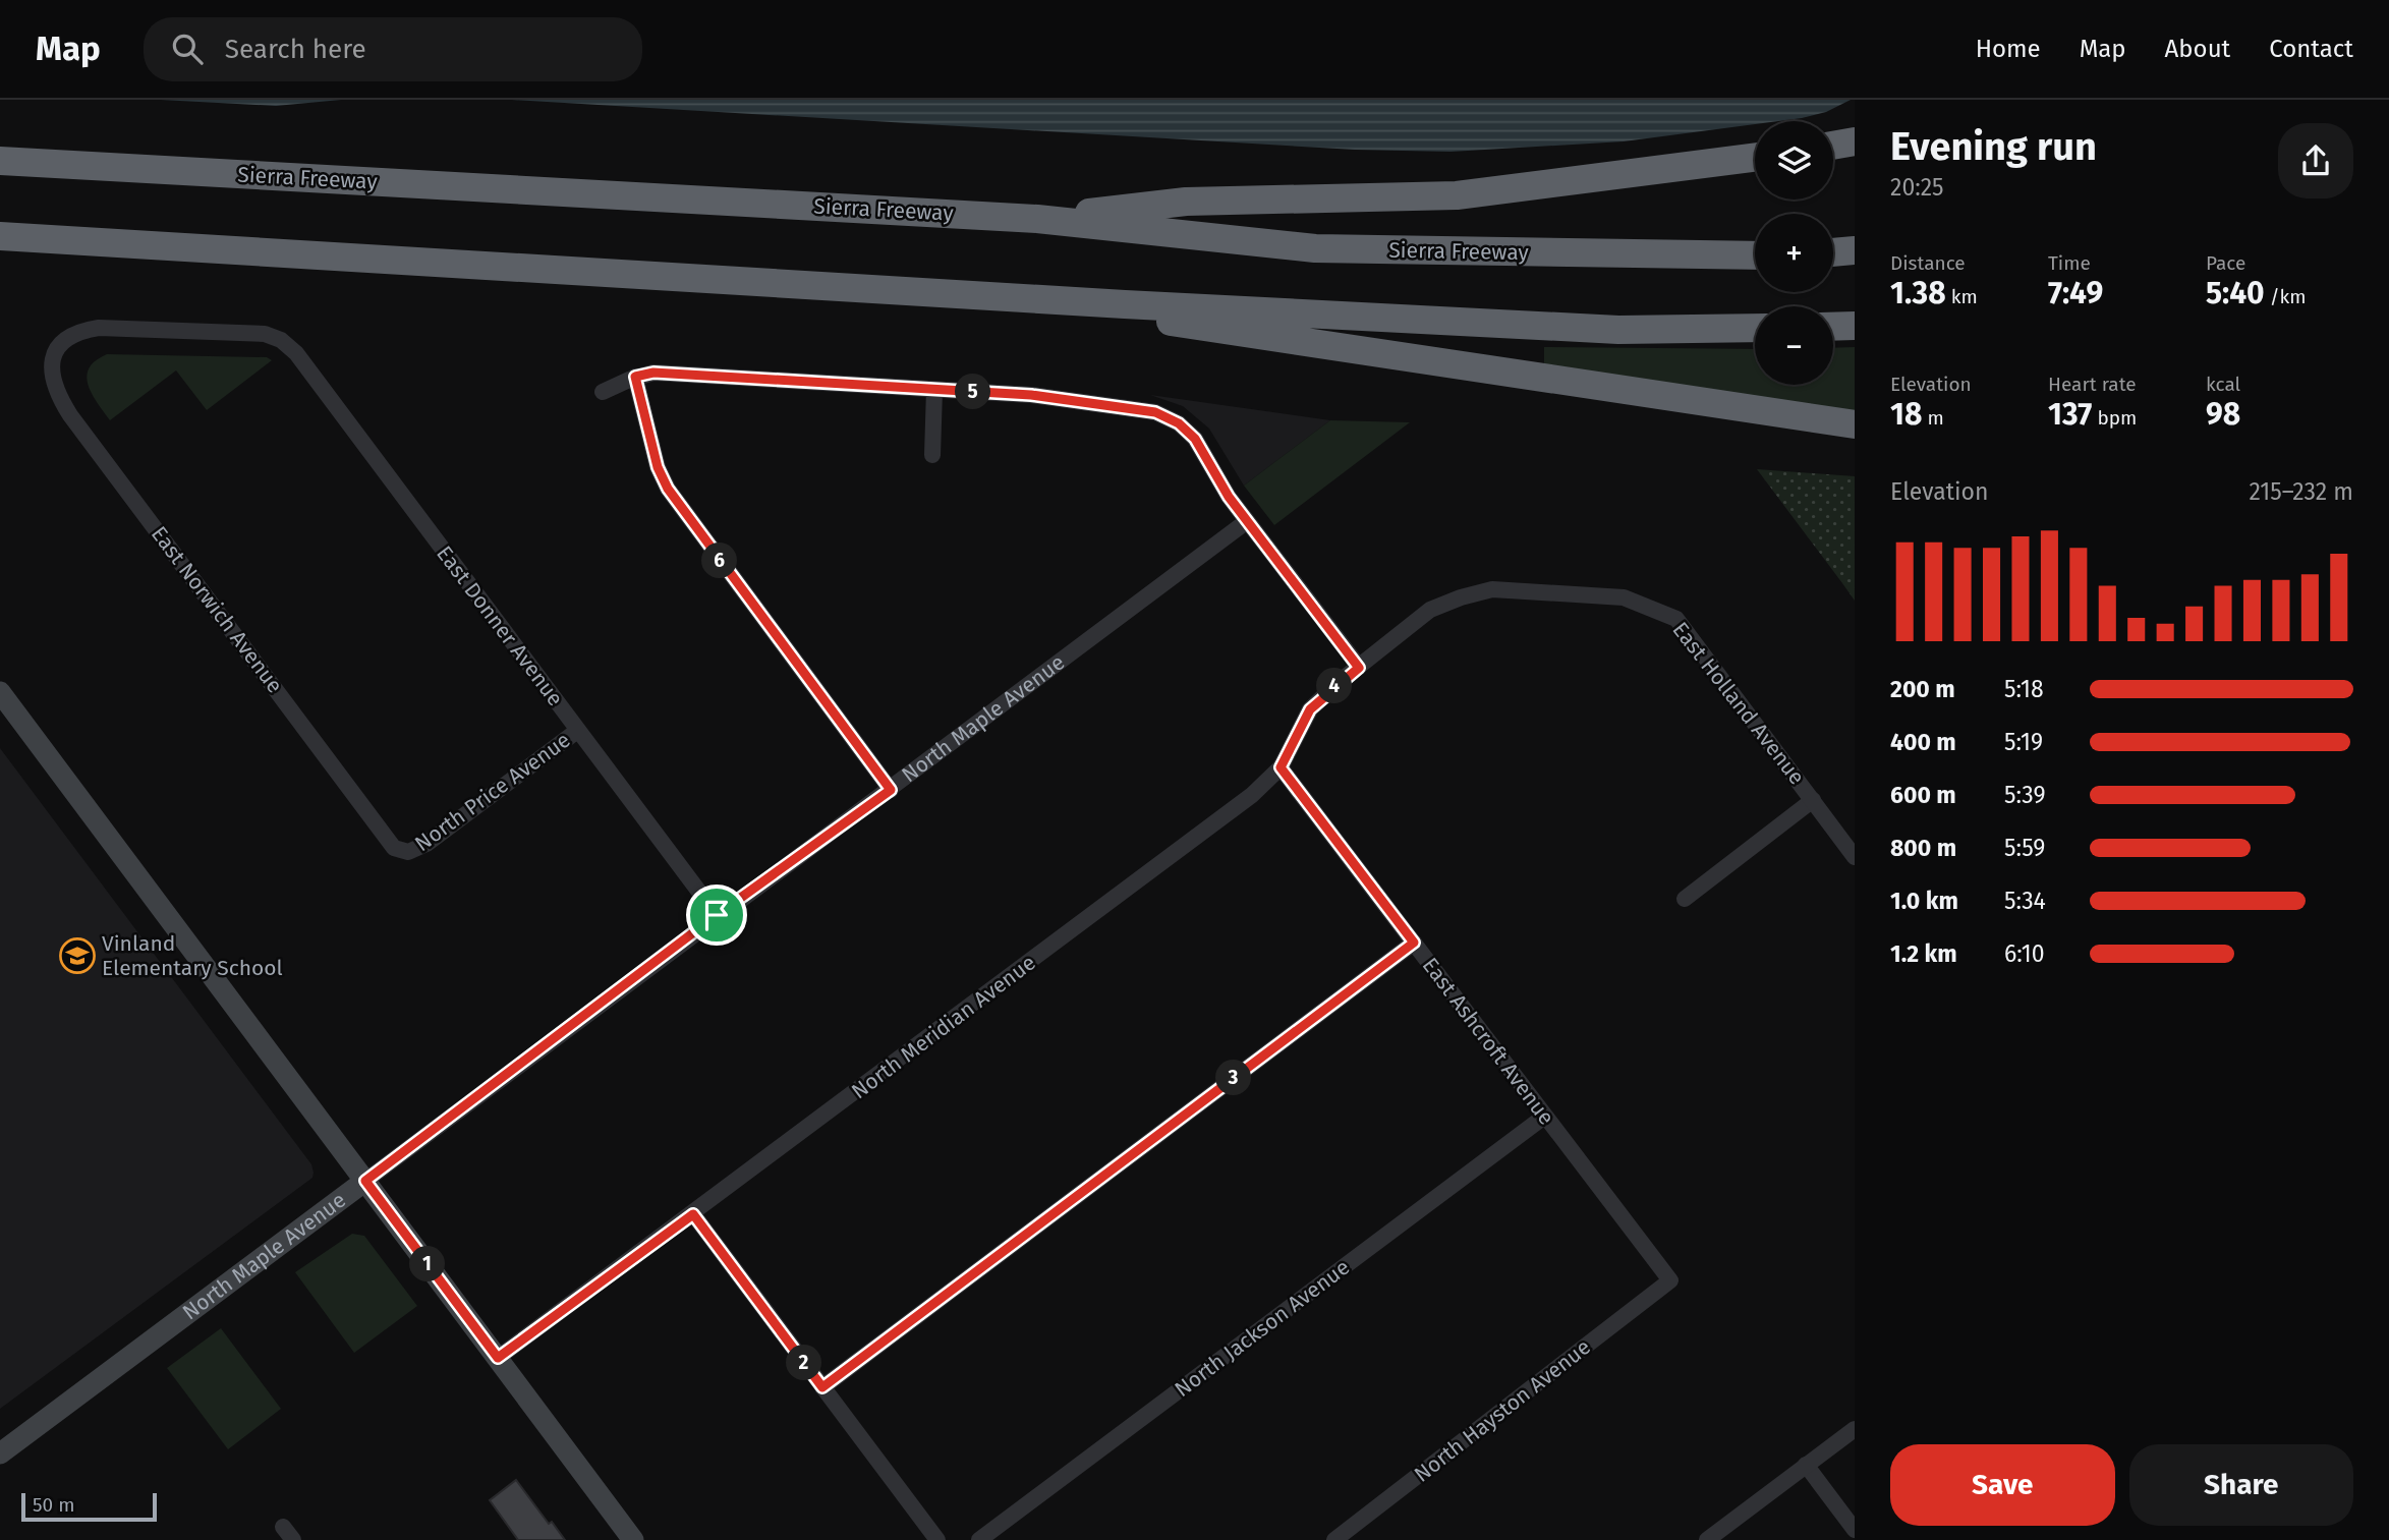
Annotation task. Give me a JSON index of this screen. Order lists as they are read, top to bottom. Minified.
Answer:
{"streets":{"highway":["Sierra Freeway"],"street":["East Norwich Avenue","East Donner Avenue","East Holland Avenue","North Maple Avenue","North Price Avenue","North Meridian Avenue","East Ashcroft Avenue","North Jackson Avenue","North Hayston Avenue"]},"crossings":[["East Norwich Avenue","East Donner Avenue"],["East Norwich Avenue","North Price Avenue"],["East Donner Avenue","North Maple Avenue"],["East Donner Avenue","North Price Avenue"],["East Holland Avenue","North Meridian Avenue"],["North Meridian Avenue","East Ashcroft Avenue"],["East Ashcroft Avenue","North Jackson Avenue"],["East Ashcroft Avenue","North Hayston Avenue"]],"places":{"school or university":["Vinland Elementary School"]},"scale_bar":"50 m","page":{"header":"Map","search":"Search here","nav":["Home","Map","About","Contact"],"heading":["Evening run","20:25"],"map_buttons":["+","−"],"stats":[["Distance","1.38 km"],["Time","7:49"],["Pace","5:40 /km"],["Elevation","18 m"],["Heart rate","137 bpm"],["kcal","98"]],"pins":["5","6","4","3","1","2"],"chart":["Elevation","215–232 m"],"list":[{"name":"200 m","note":"5:18"},{"name":"400 m","note":"5:19"},{"name":"600 m","note":"5:39"},{"name":"800 m","note":"5:59"},{"name":"1.0 km","note":"5:34"},{"name":"1.2 km","note":"6:10"}],"buttons":["Save","Share"],"scale":"50 m"}}
